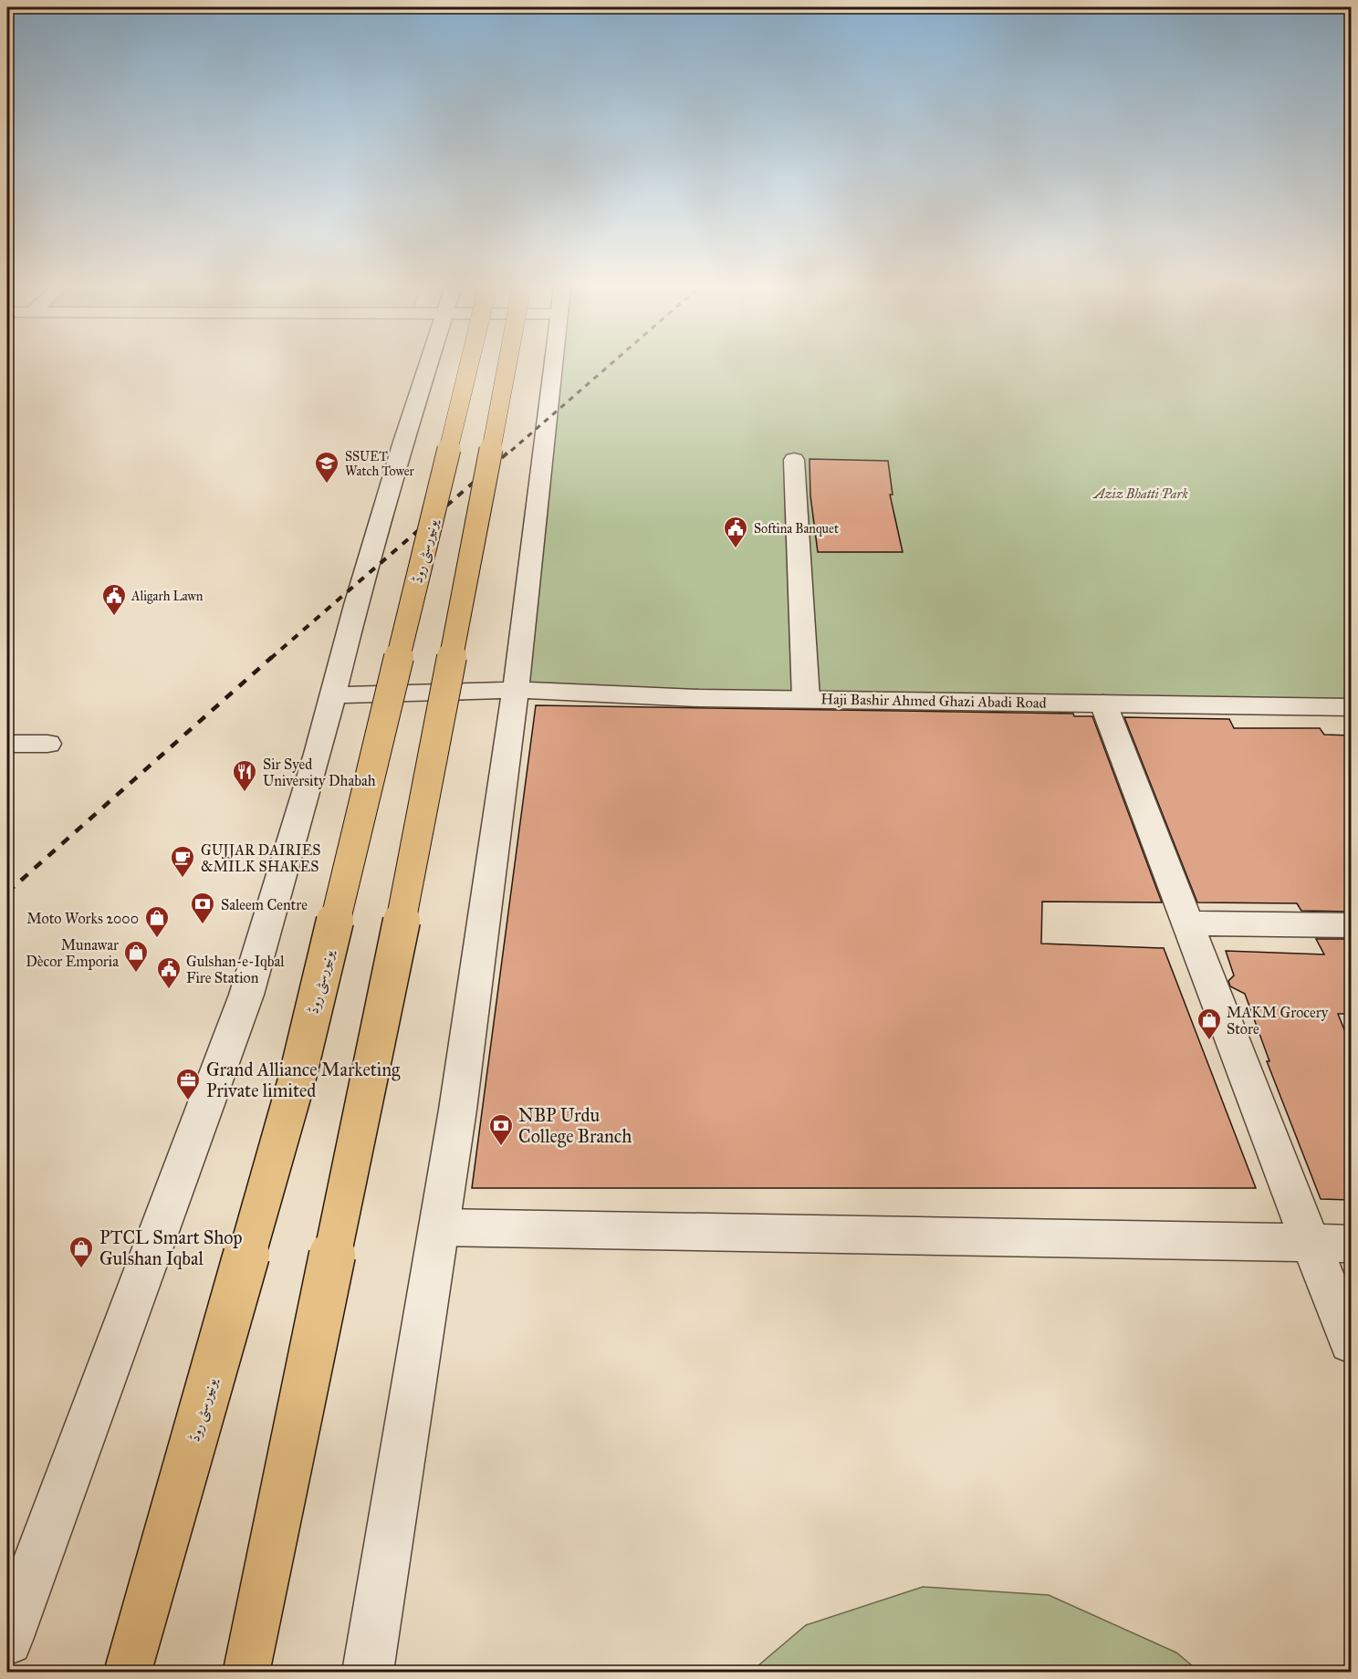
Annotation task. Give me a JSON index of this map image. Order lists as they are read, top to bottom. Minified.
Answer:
{"streets":{"main road":["یونیورسٹی روڈ"],"street":["Haji Bashir Ahmed Ghazi Abadi Road"]},"parks":["Aziz Bhatti Park"],"places":{"school or university":["SSUET Watch Tower"],"public building":["Softina Banquet","Aligarh Lawn","Gulshan-e-Iqbal Fire Station"],"restaurant":["Sir Syed University Dhabah"],"cafe":["GUJJAR DAIRIES &MILK SHAKES"],"bank":["Saleem Centre","NBP Urdu College Branch"],"shop":["Moto Works 2000","Munawar Dècor Emporia","MAKM Grocery Store","PTCL Smart Shop Gulshan Iqbal"],"office":["Grand Alliance Marketing Private limited"]}}
